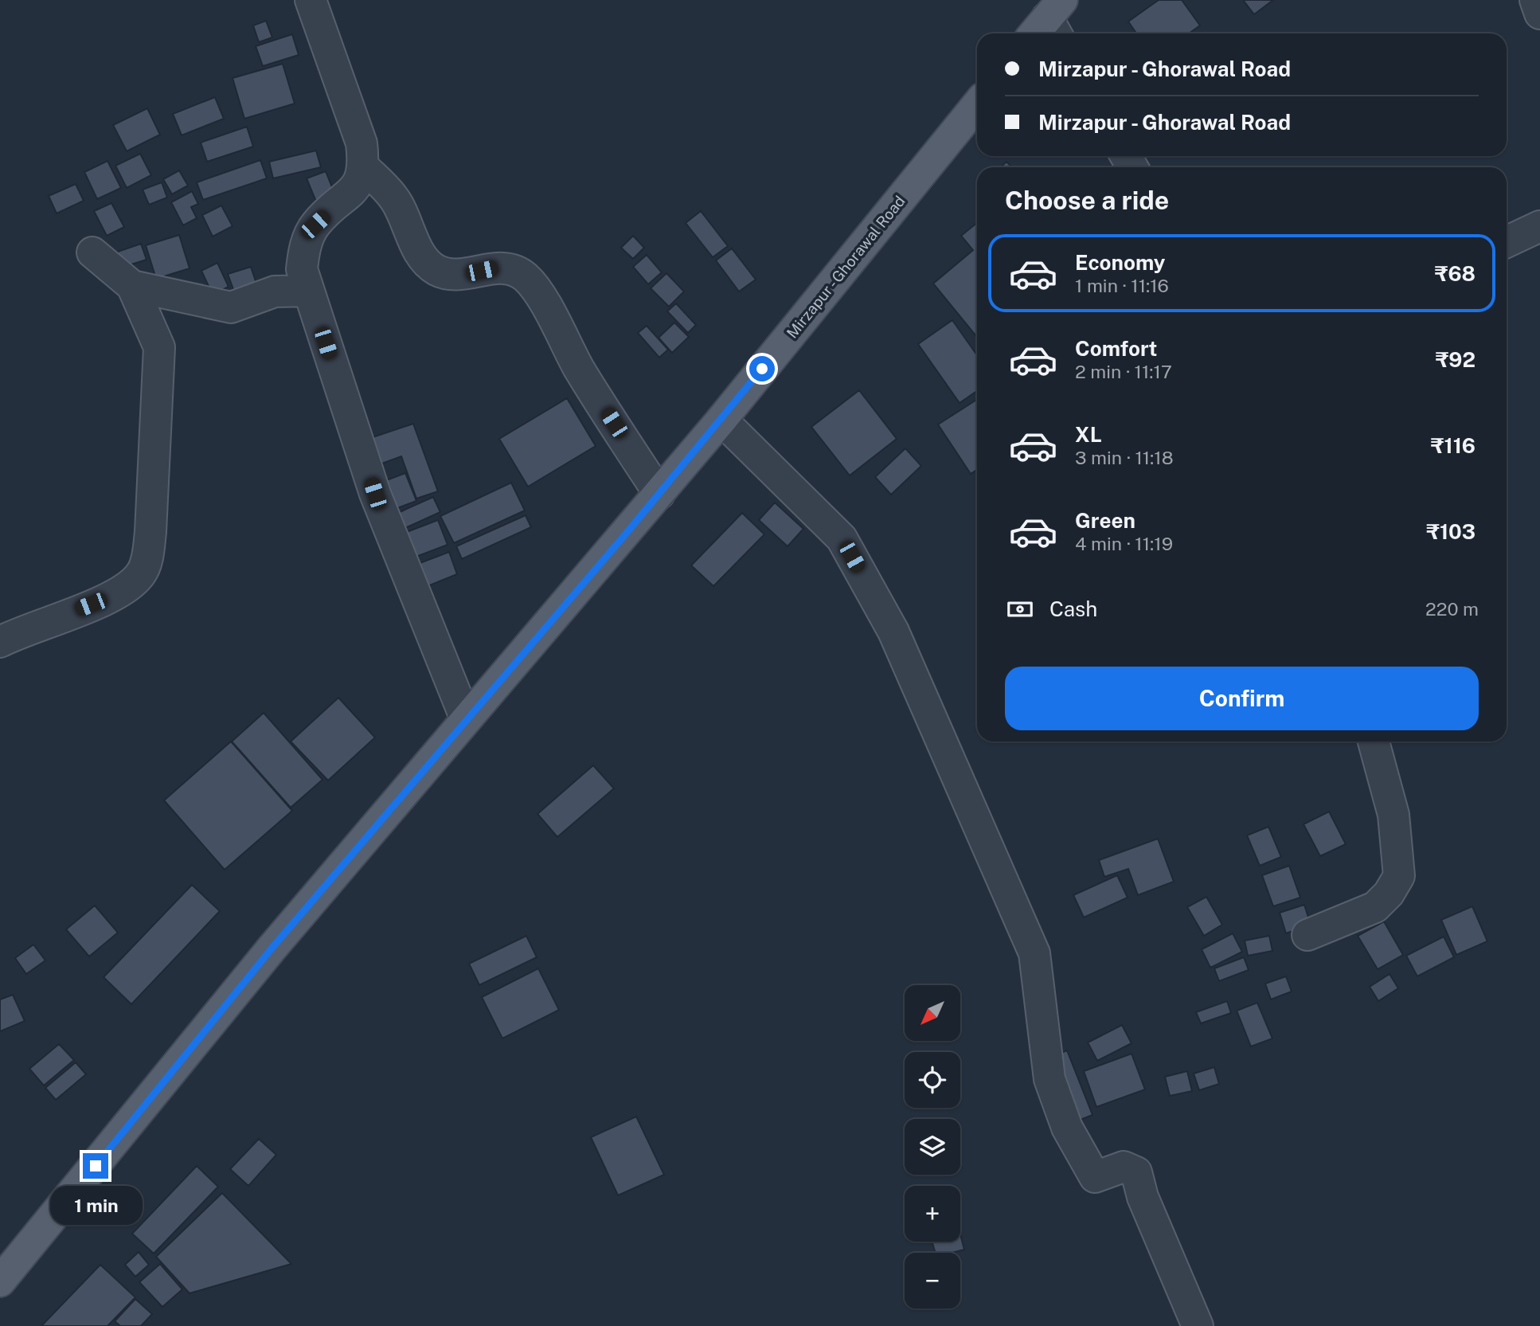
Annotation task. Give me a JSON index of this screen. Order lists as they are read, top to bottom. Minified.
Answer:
{"streets":{"main road":["Mirzapur - Ghorawal Road"]},"north":"bottom left","page":{"banner":["Mirzapur - Ghorawal Road","Mirzapur - Ghorawal Road"],"heading":"Choose a ride","list":[{"name":"Economy","note":"1 min · 11:16","value":"₹68"},{"name":"Comfort","note":"2 min · 11:17","value":"₹92"},{"name":"XL","note":"3 min · 11:18","value":"₹116"},{"name":"Green","note":"4 min · 11:19","value":"₹103"}],"pay":["Cash","220 m"],"buttons":"Confirm","map_buttons":["+","−"],"bubble":"1 min"}}
